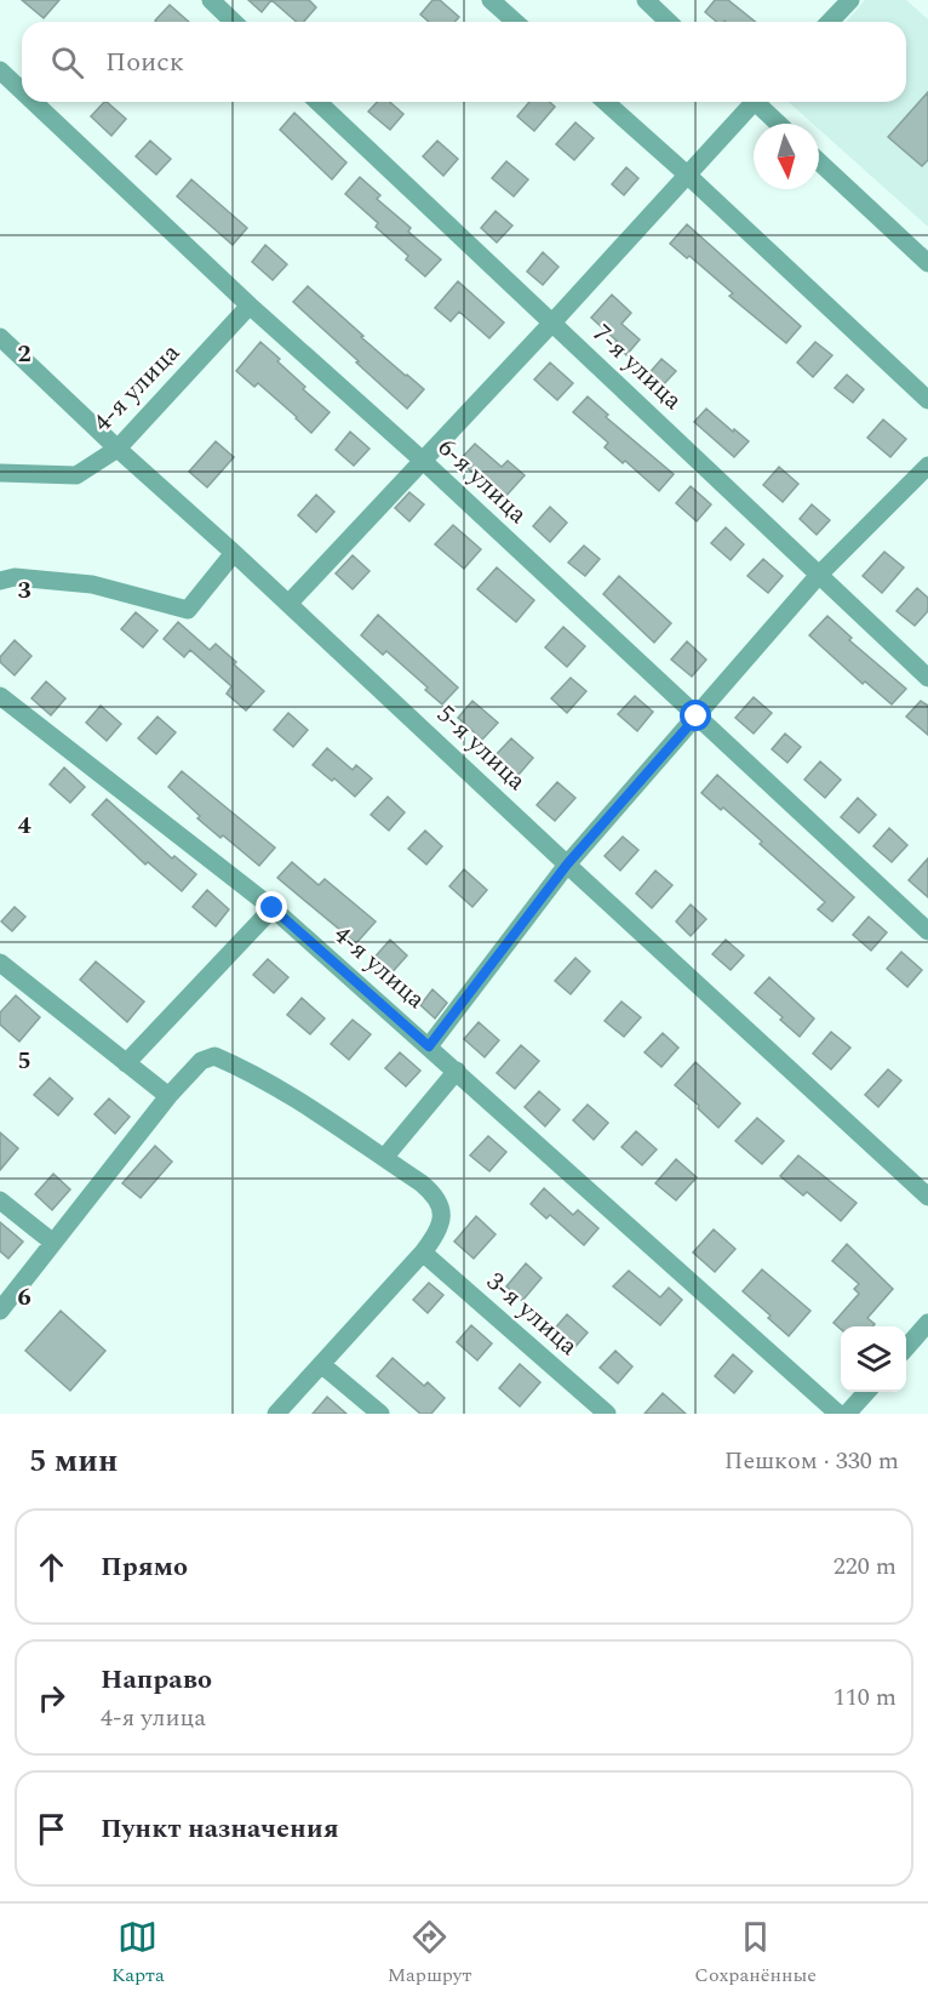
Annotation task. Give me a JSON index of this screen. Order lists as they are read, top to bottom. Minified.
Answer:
{"streets":{"street":["7-я улица","4-я улица","6-я улица","5-я улица","3-я улица"]},"crossings":[["4-я улица","6-я улица"],["4-я улица","5-я улица"]],"north":"bottom","page":{"search":"Поиск","heading":["5 мин","Пешком · 330 m"],"list":[["Прямо","220 m"],["Направо","4-я улица","110 m"],"Пункт назначения"],"nav":["Карта","Маршрут","Сохранённые"]},"grid":{"rows":["2","3","4","5","6"]}}
